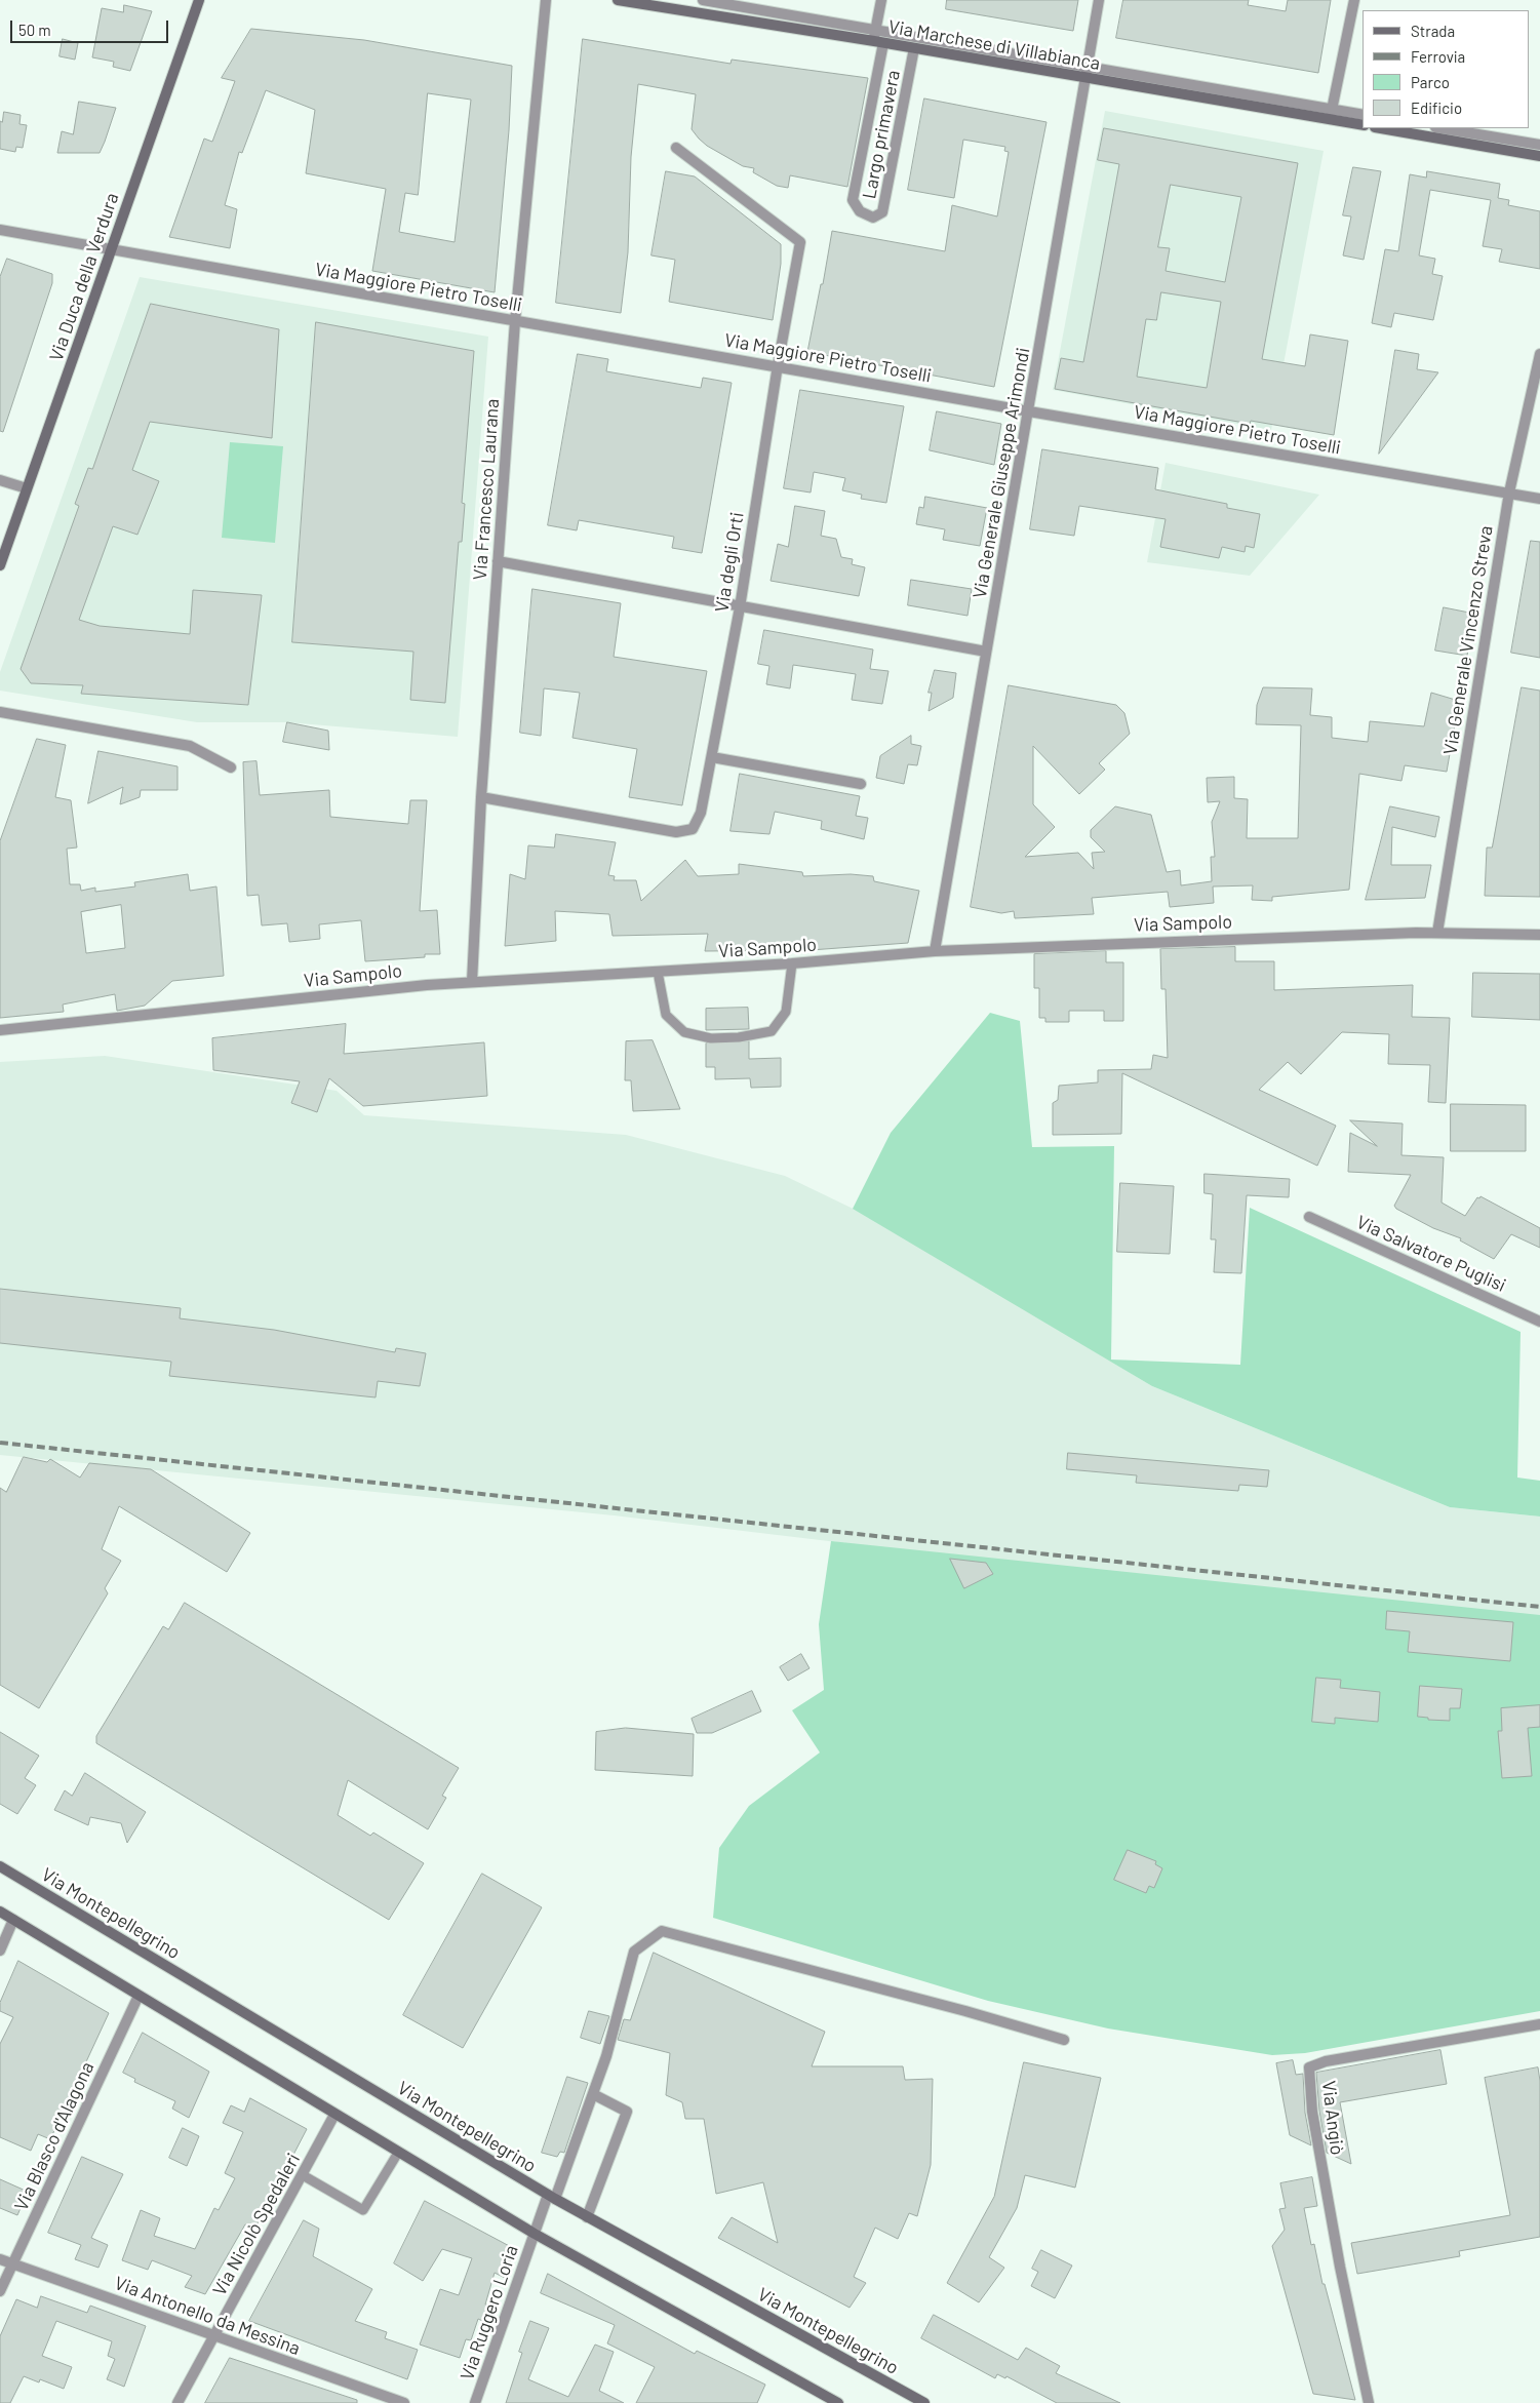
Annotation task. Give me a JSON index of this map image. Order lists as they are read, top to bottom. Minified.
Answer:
{"streets":{"street":["Via Marchese di Villabianca","Largo primavera","Via Duca della Verdura","Via Maggiore Pietro Toselli","Via Generale Giuseppe Arimondi","Via Francesco Laurana","Via degli Orti","Via Generale Vincenzo Streva","Via Sampolo","Via Salvatore Puglisi","Via Montepellegrino","Via Angiò","Via Blasco d'Alagona","Via Nicolò Spedaleri","Via Ruggero Loria","Via Antonello da Messina"]},"crossings":[["Via Marchese di Villabianca","Largo primavera"],["Via Marchese di Villabianca","Via Generale Giuseppe Arimondi"],["Via Duca della Verdura","Via Maggiore Pietro Toselli"],["Via Maggiore Pietro Toselli","Via Generale Giuseppe Arimondi"],["Via Maggiore Pietro Toselli","Via Francesco Laurana"],["Via Maggiore Pietro Toselli","Via degli Orti"],["Via Maggiore Pietro Toselli","Via Generale Vincenzo Streva"],["Via Generale Giuseppe Arimondi","Via Sampolo"],["Via Francesco Laurana","Via degli Orti"],["Via Francesco Laurana","Via Sampolo"],["Via Generale Vincenzo Streva","Via Sampolo"],["Via Montepellegrino","Via Ruggero Loria"],["Via Blasco d'Alagona","Via Antonello da Messina"],["Via Nicolò Spedaleri","Via Antonello da Messina"]],"legend":["Strada","Ferrovia","Parco","Edificio"],"scale_bar":"50 m"}
